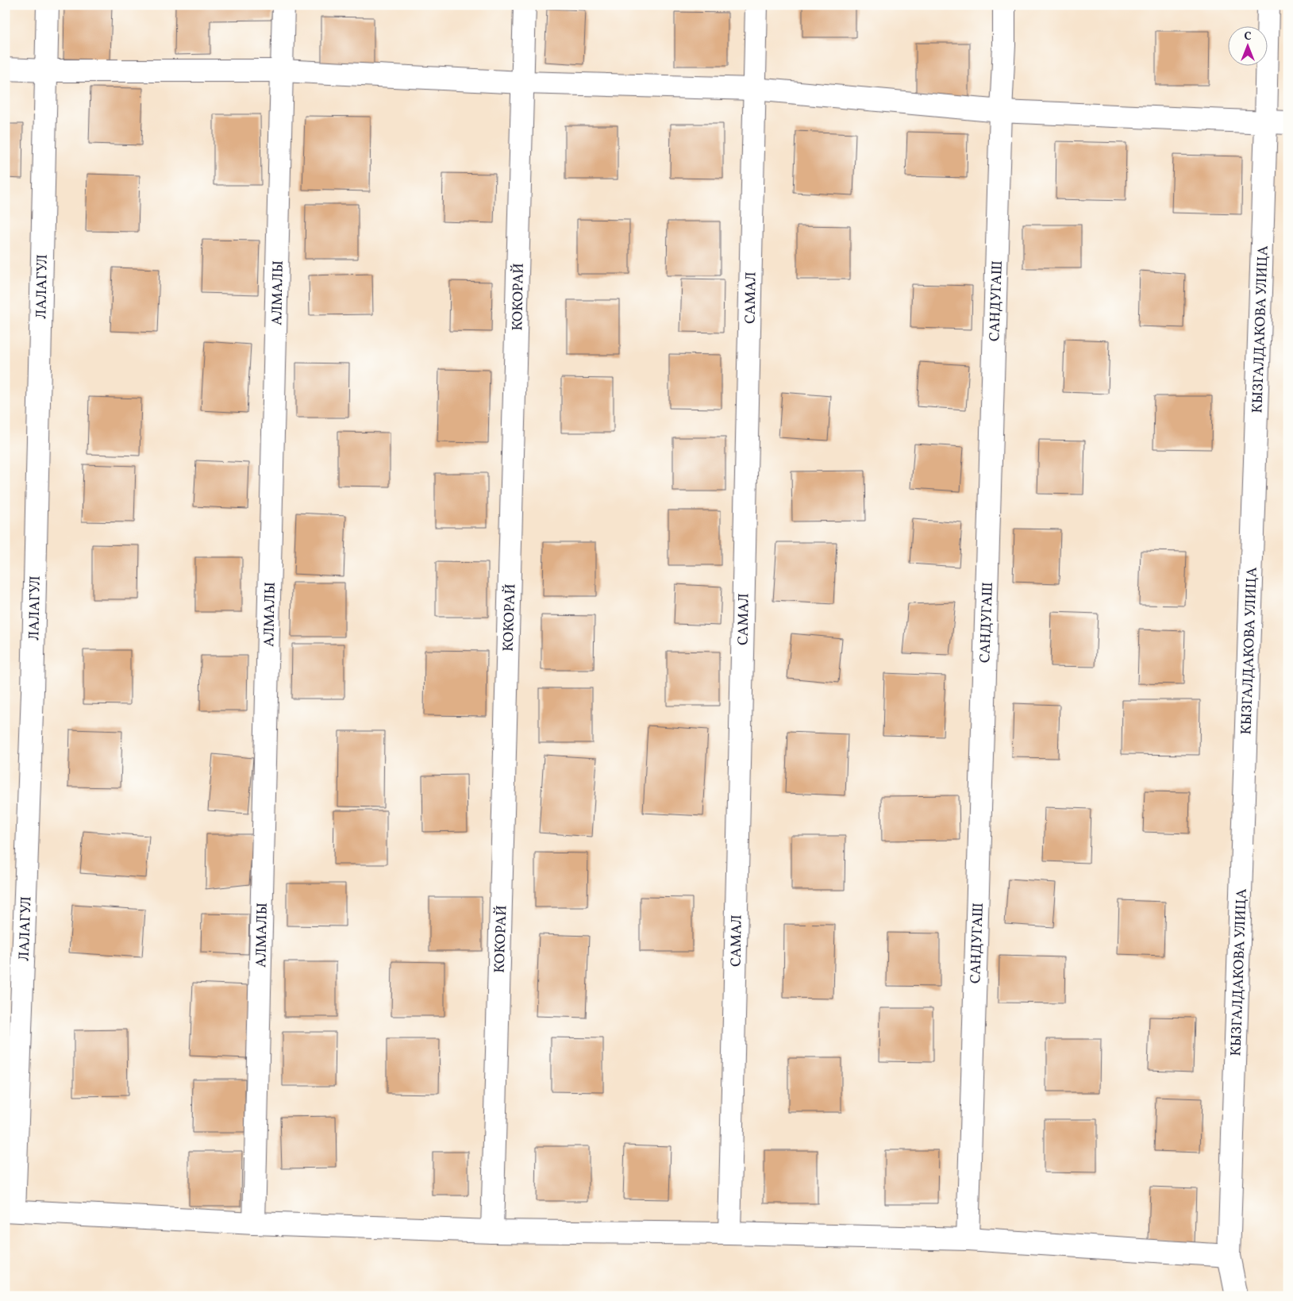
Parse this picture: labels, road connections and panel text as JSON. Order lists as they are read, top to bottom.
{
  "streets": {
    "street": [
      "ЛАЛАГУЛ",
      "АЛМАЛЫ",
      "КОКОРАЙ",
      "САМАЛ",
      "САНДУГАШ",
      "КЫЗГАЛДАКОВА УЛИЦА"
    ]
  },
  "north": "top"
}
